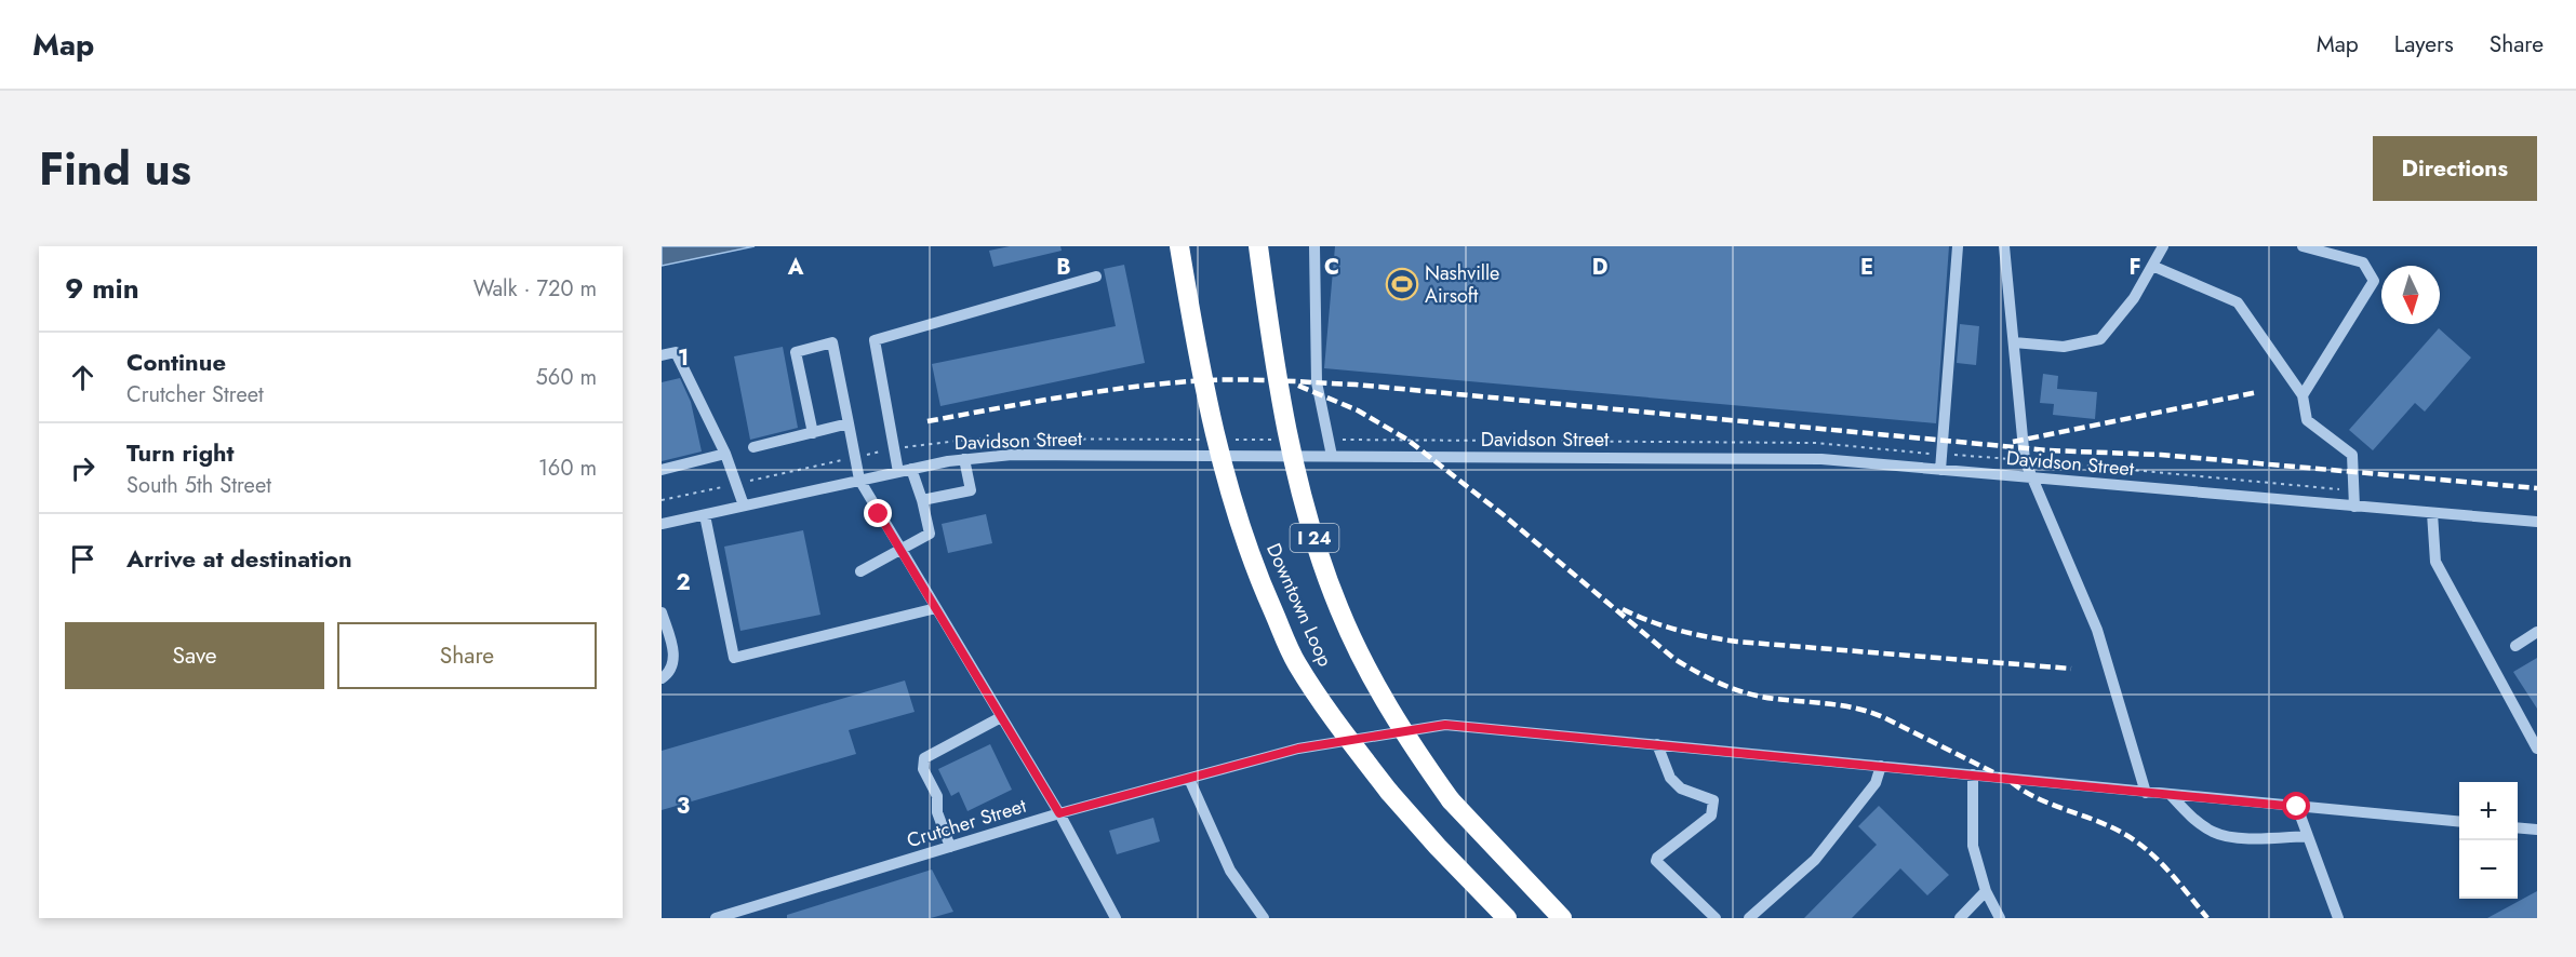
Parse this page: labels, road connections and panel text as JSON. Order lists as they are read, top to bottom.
{
  "streets": {
    "highway": ["I 24", "Downtown Loop"],
    "street": ["Davidson Street", "Crutcher Street"]
  },
  "places": {
    "sports": ["Nashville Airsoft"]
  },
  "north": "bottom",
  "page": {
    "header": "Map",
    "nav": ["Map", "Layers", "Share"],
    "title": "Find us",
    "buttons": [
      "Directions",
      ["Save", "Share"]
    ],
    "heading": ["9 min", "Walk · 720 m"],
    "list": [
      ["Continue", "Crutcher Street", "560 m"],
      ["Turn right", "South 5th Street", "160 m"],
      "Arrive at destination"
    ],
    "map_buttons": ["+", "−"]
  },
  "grid": {
    "columns": [
      "A",
      "B",
      "C",
      "D",
      "E",
      "F"
    ],
    "rows": ["1", "2", "3"]
  }
}
